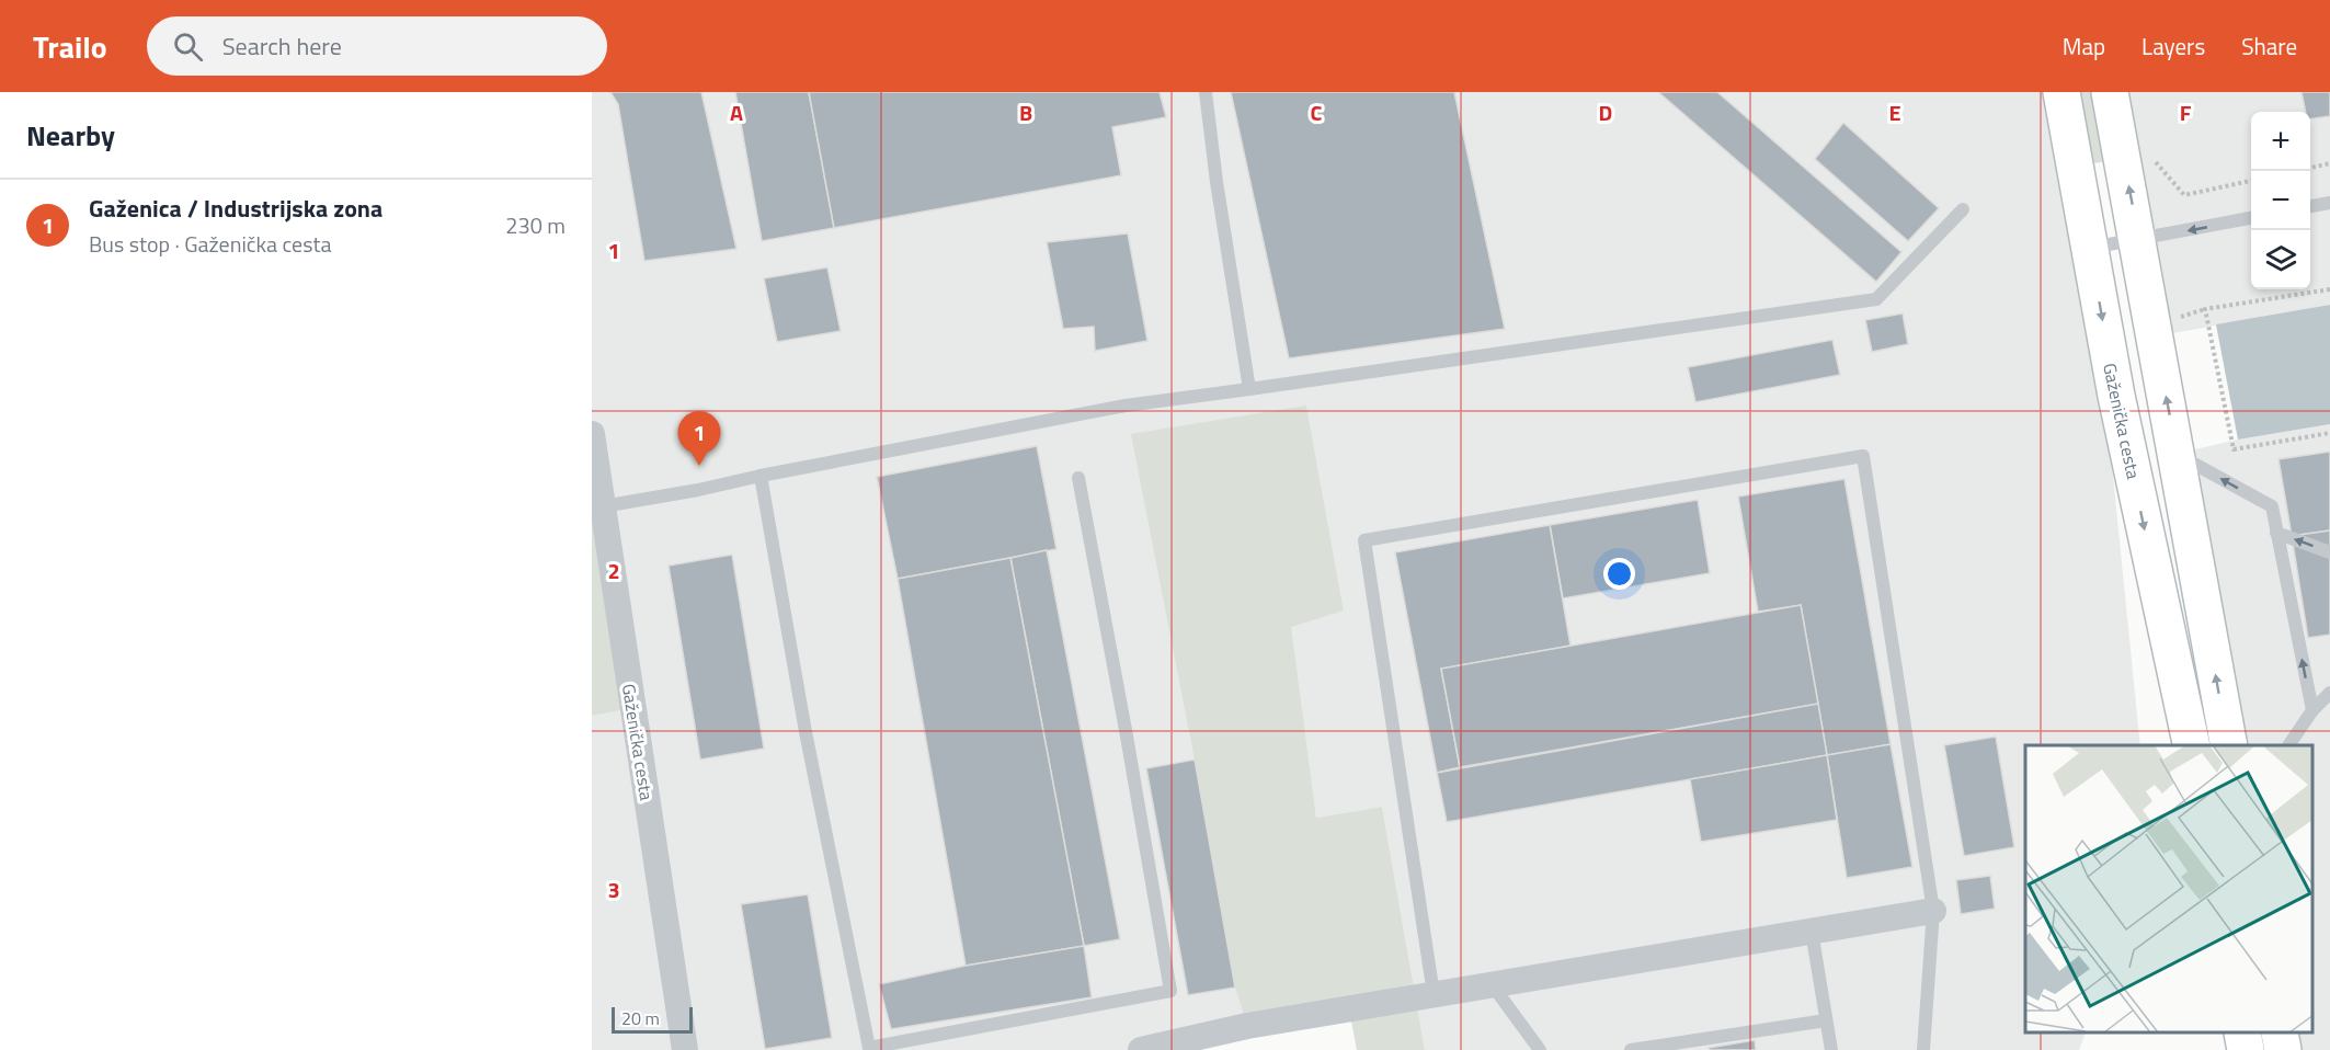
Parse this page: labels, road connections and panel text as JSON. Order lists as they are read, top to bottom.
{
  "streets": {
    "main road": ["Gaženička cesta"]
  },
  "scale_bar": "20 m",
  "page": {
    "header": "Trailo",
    "search": "Search here",
    "nav": ["Map", "Layers", "Share"],
    "heading": "Nearby",
    "map_buttons": ["+", "−"],
    "list": [
      {
        "mark": "1",
        "name": "Gaženica / Industrijska zona",
        "note": "Bus stop · Gaženička cesta",
        "value": "230 m"
      }
    ],
    "pins": "1",
    "scale": "20 m"
  },
  "grid": {
    "columns": [
      "A",
      "B",
      "C",
      "D",
      "E",
      "F"
    ],
    "rows": ["1", "2", "3"]
  }
}
